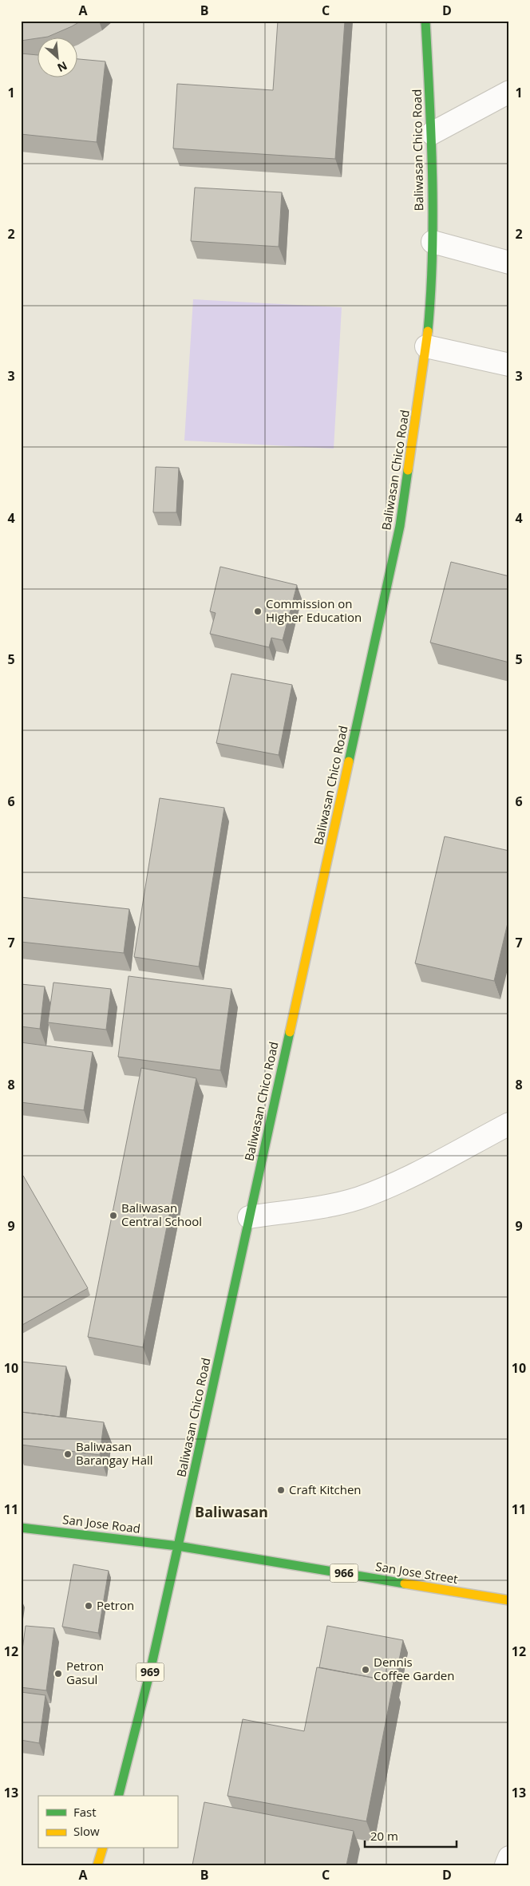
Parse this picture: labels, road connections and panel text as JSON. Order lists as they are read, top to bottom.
{
  "streets": {
    "main road": [
      "Baliwasan Chico Road",
      "San Jose Road",
      "966",
      "San Jose Street",
      "969"
    ]
  },
  "crossings": [
    ["Baliwasan Chico Road", "San Jose Road"],
    ["Baliwasan Chico Road", "San Jose Street"],
    ["Baliwasan Chico Road", "969"],
    ["San Jose Road", "San Jose Street"],
    ["San Jose Road", "969"],
    ["San Jose Street", "969"]
  ],
  "districts": ["Baliwasan"],
  "places": [
    "Commission on Higher Education",
    "Baliwasan Central School",
    "Baliwasan Barangay Hall",
    "Craft Kitchen",
    "Petron",
    "Dennis Coffee Garden",
    "Petron Gasul"
  ],
  "legend": ["Fast", "Slow"],
  "scale_bar": "20 m",
  "north": "bottom right",
  "grid": {
    "columns": [
      "A",
      "B",
      "C",
      "D"
    ],
    "rows": [
      "1",
      "2",
      "3",
      "4",
      "5",
      "6",
      "7",
      "8",
      "9",
      "10",
      "11",
      "12",
      "13"
    ]
  }
}
